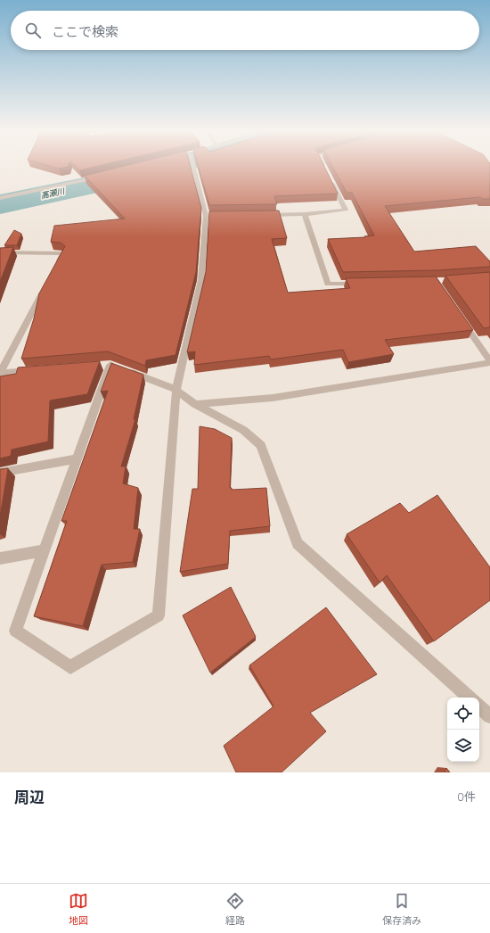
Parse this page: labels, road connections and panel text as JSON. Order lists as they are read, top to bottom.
{
  "water": ["高瀬川"],
  "page": {
    "search": "ここで検索",
    "heading": ["周辺", "0件"],
    "nav": ["地図", "経路", "保存済み"]
  }
}
